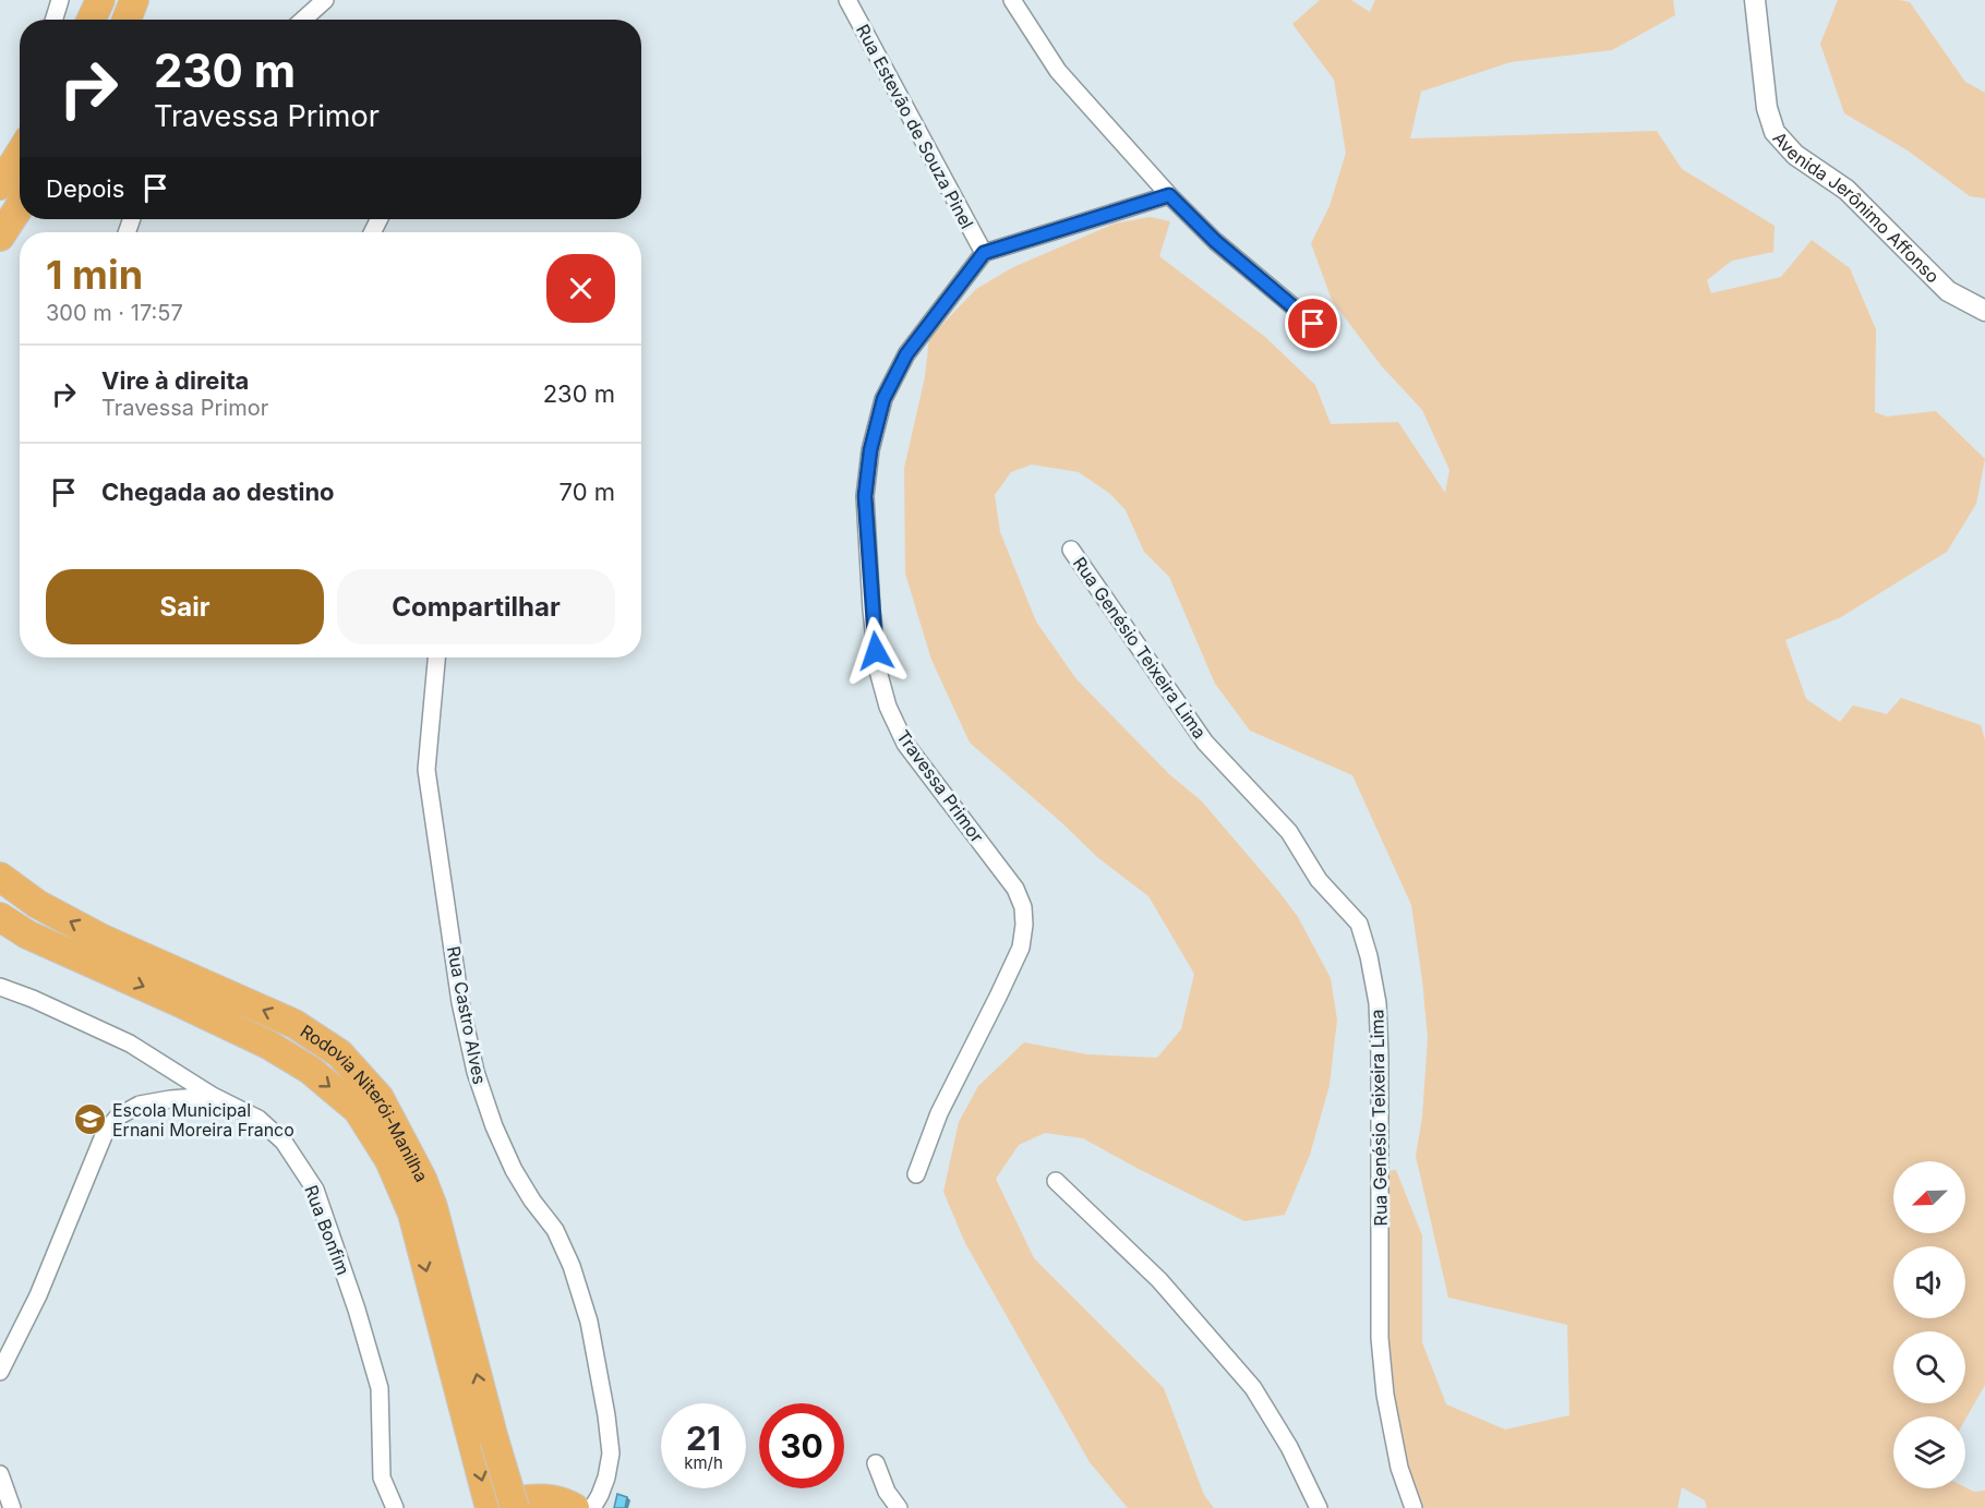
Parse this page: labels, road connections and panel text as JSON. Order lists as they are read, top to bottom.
{
  "streets": {
    "highway": ["Rodovia Niterói-Manilha"],
    "street": [
      "Rua Estevão de Souza Pinel",
      "Avenida Jerônimo Affonso",
      "Rua Genésio Teixeira Lima",
      "Travessa Primor",
      "Rua Castro Alves",
      "Rua Bonfim"
    ]
  },
  "crossings": [
    ["Rua Estevão de Souza Pinel", "Travessa Primor"]
  ],
  "places": {
    "school or university": ["Escola Municipal Ernani Moreira Franco"]
  },
  "north": "bottom left",
  "page": {
    "turn": ["230 m", "Travessa Primor"],
    "then": "Depois",
    "heading": ["1 min", "300 m · 17:57"],
    "list": [
      {
        "name": "Vire à direita",
        "note": "Travessa Primor",
        "value": "230 m"
      },
      {
        "name": "Chegada ao destino",
        "value": "70 m"
      }
    ],
    "buttons": ["Sair", "Compartilhar"],
    "speed": "21 km/h",
    "limit": "30"
  }
}
